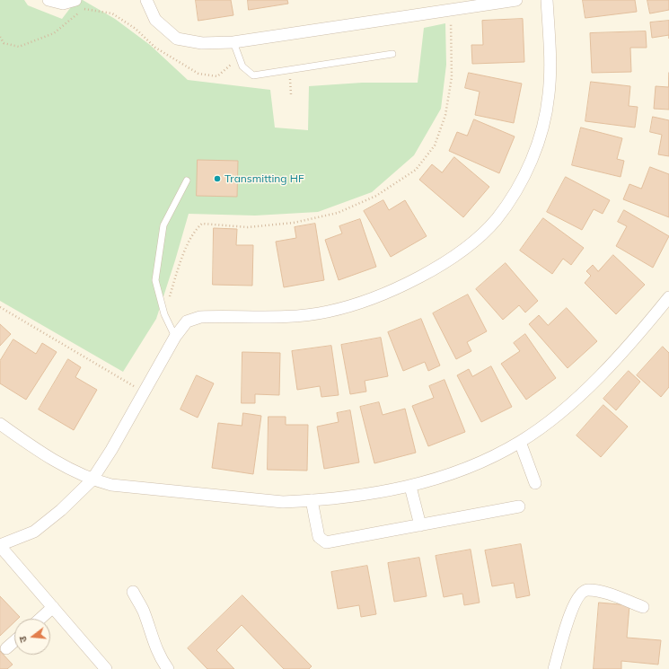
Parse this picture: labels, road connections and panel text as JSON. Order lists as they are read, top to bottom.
{
  "places": ["Transmitting HF"],
  "north": "left"
}
